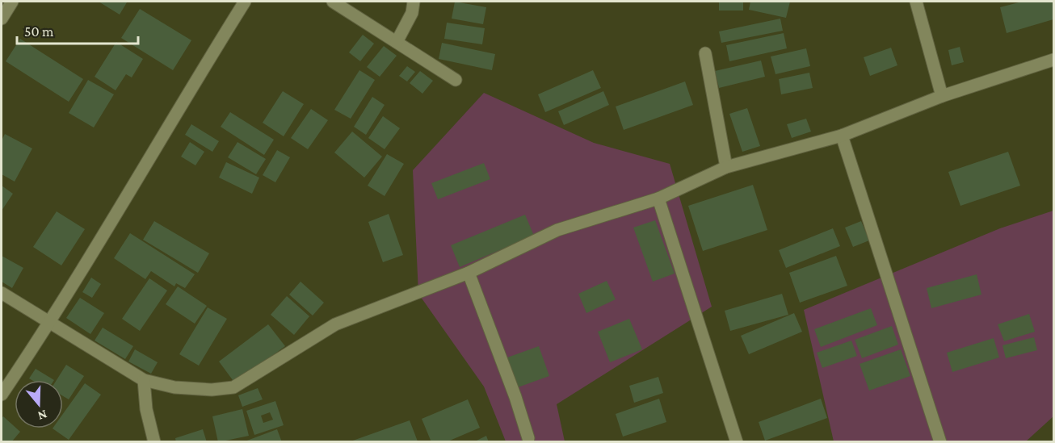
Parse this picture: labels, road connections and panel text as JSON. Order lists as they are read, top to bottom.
{
  "scale_bar": "50 m",
  "north": "bottom"
}
